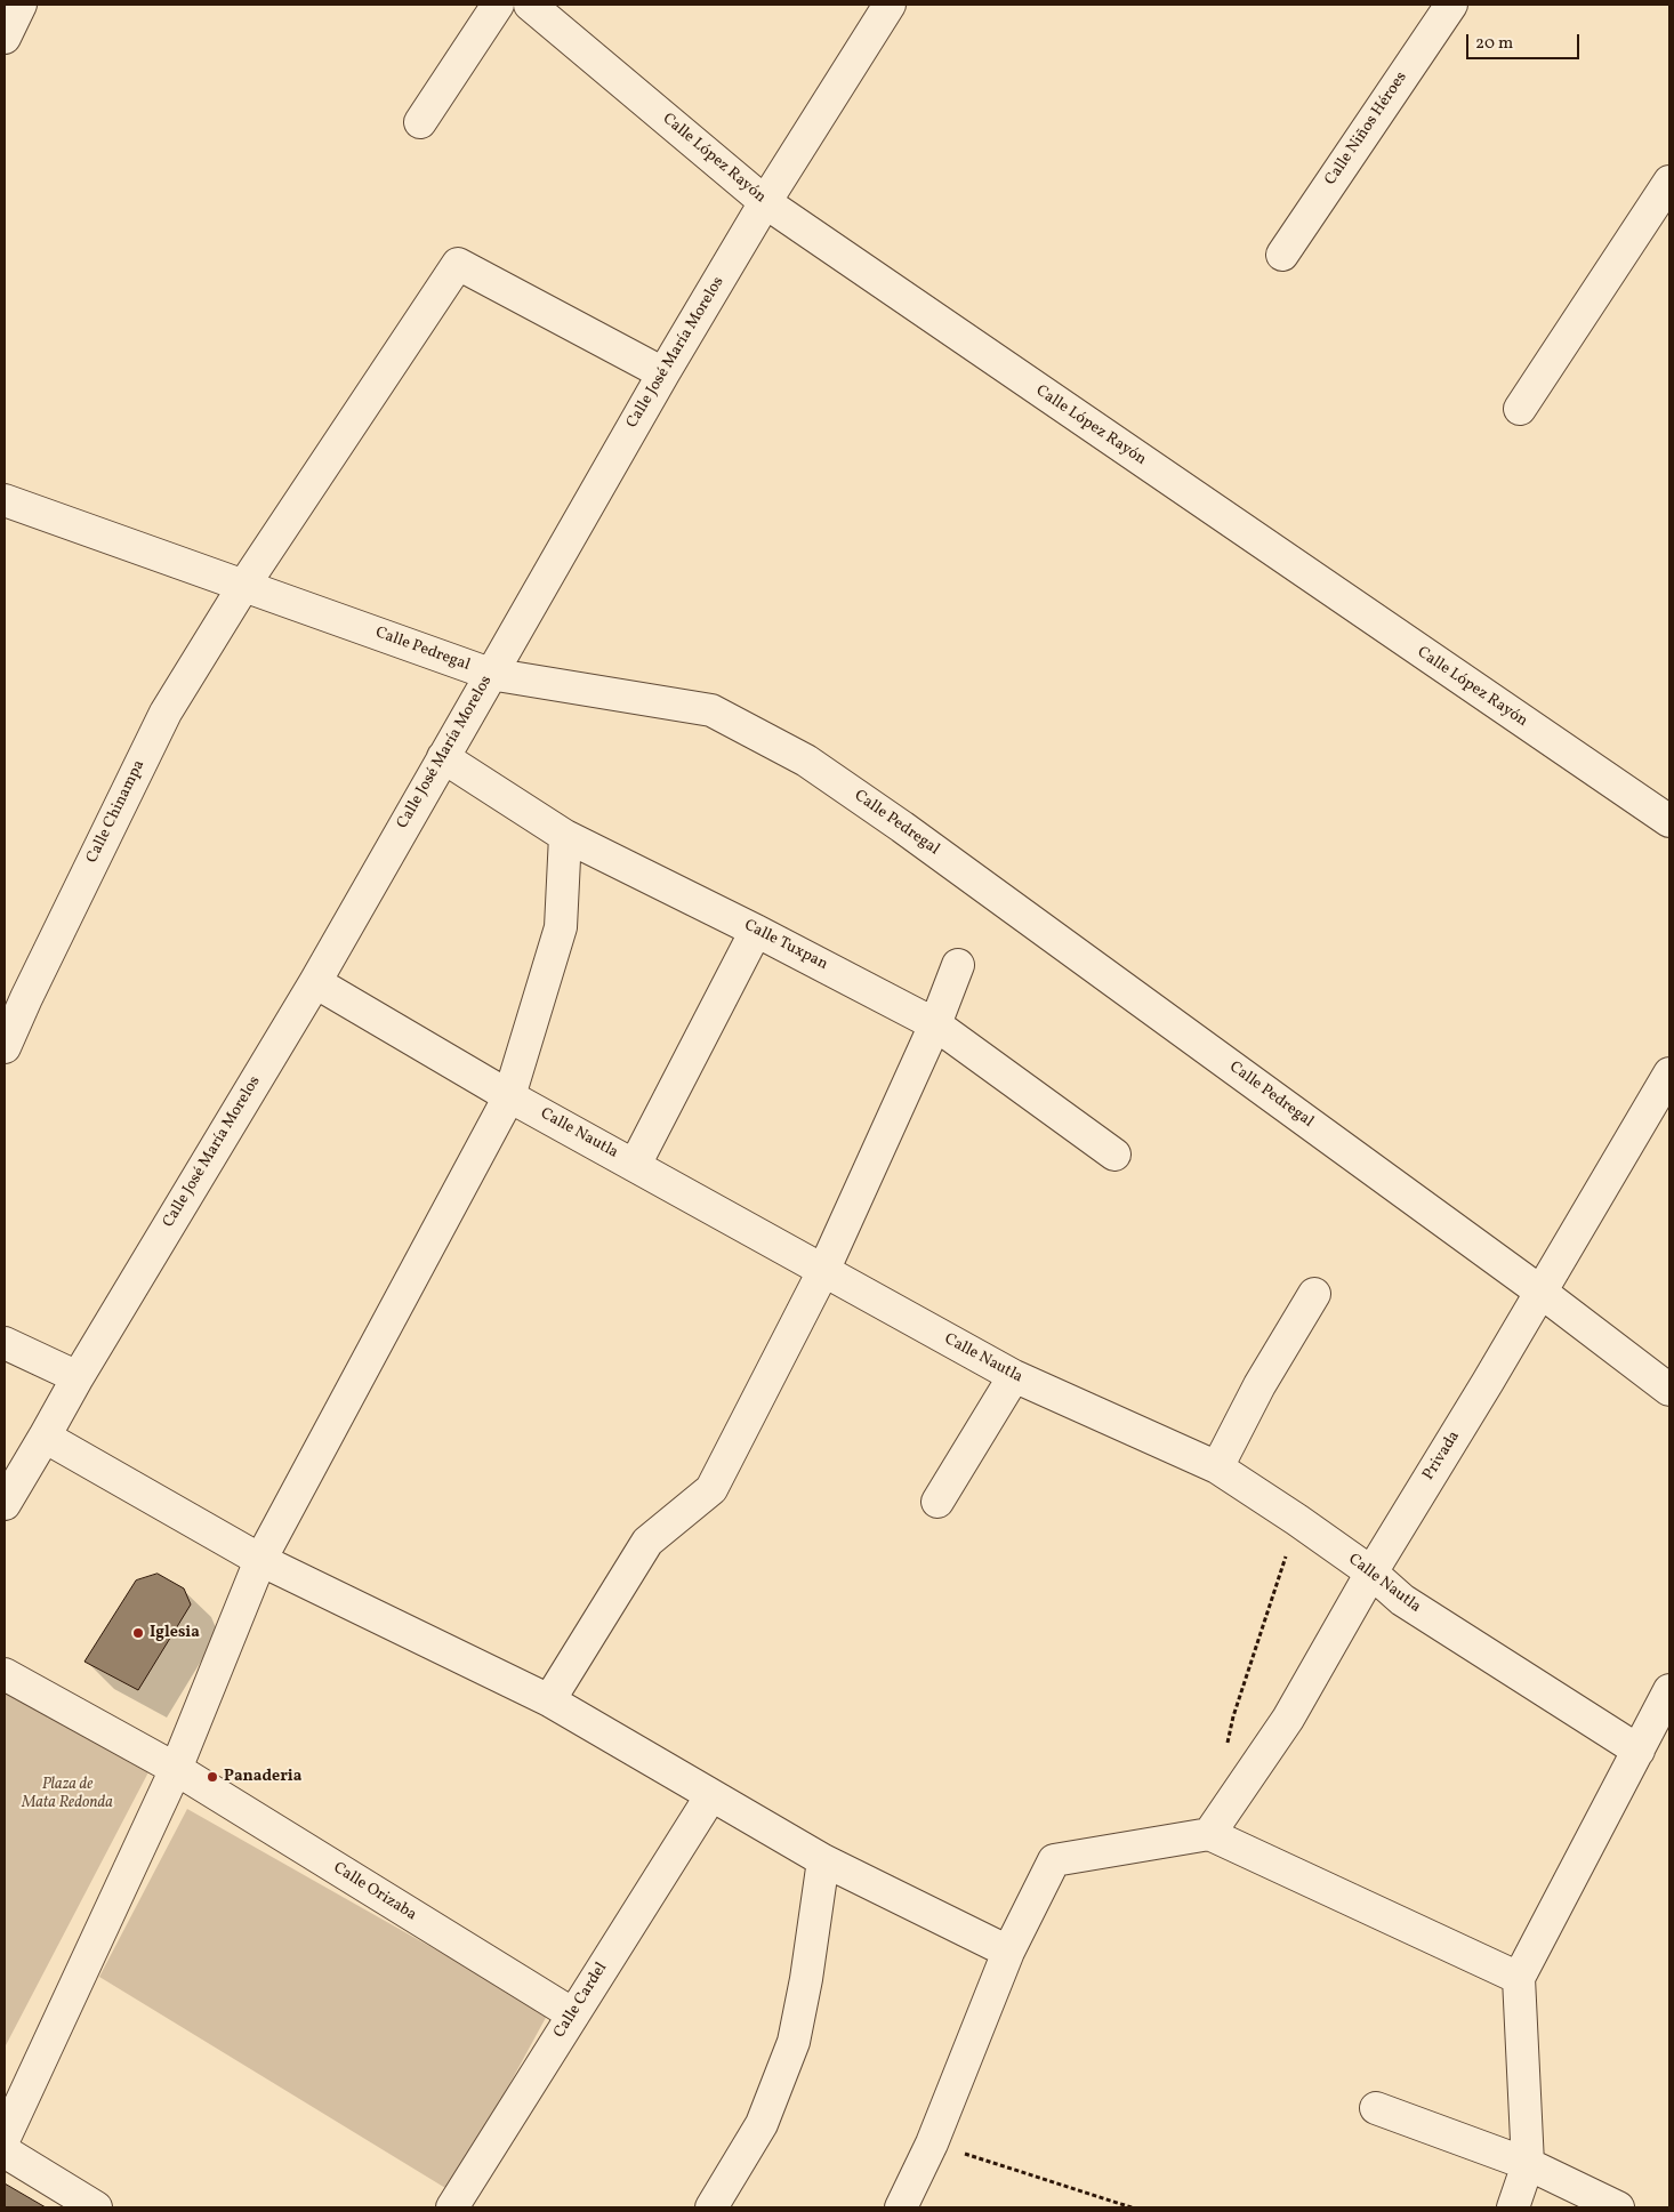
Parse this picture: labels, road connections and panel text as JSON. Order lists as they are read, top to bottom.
{
  "streets": {
    "street": [
      "Calle Niños Héroes",
      "Calle López Rayón",
      "Calle José María Morelos",
      "Calle Pedregal",
      "Calle Chinampa",
      "Calle Tuxpan",
      "Calle Nautla",
      "Privada",
      "Calle Orizaba",
      "Calle Cardel"
    ]
  },
  "crossings": [
    ["Calle López Rayón", "Calle José María Morelos"],
    ["Calle José María Morelos", "Calle Pedregal"],
    ["Calle José María Morelos", "Calle Chinampa"],
    ["Calle José María Morelos", "Calle Tuxpan"],
    ["Calle José María Morelos", "Calle Nautla"],
    ["Calle Pedregal", "Calle Chinampa"],
    ["Calle Pedregal", "Privada"],
    ["Calle Nautla", "Privada"],
    ["Calle Orizaba", "Calle Cardel"]
  ],
  "parks": ["Plaza de Mata Redonda"],
  "places": ["Iglesia", "Panaderia"],
  "scale_bar": "20 m"
}
